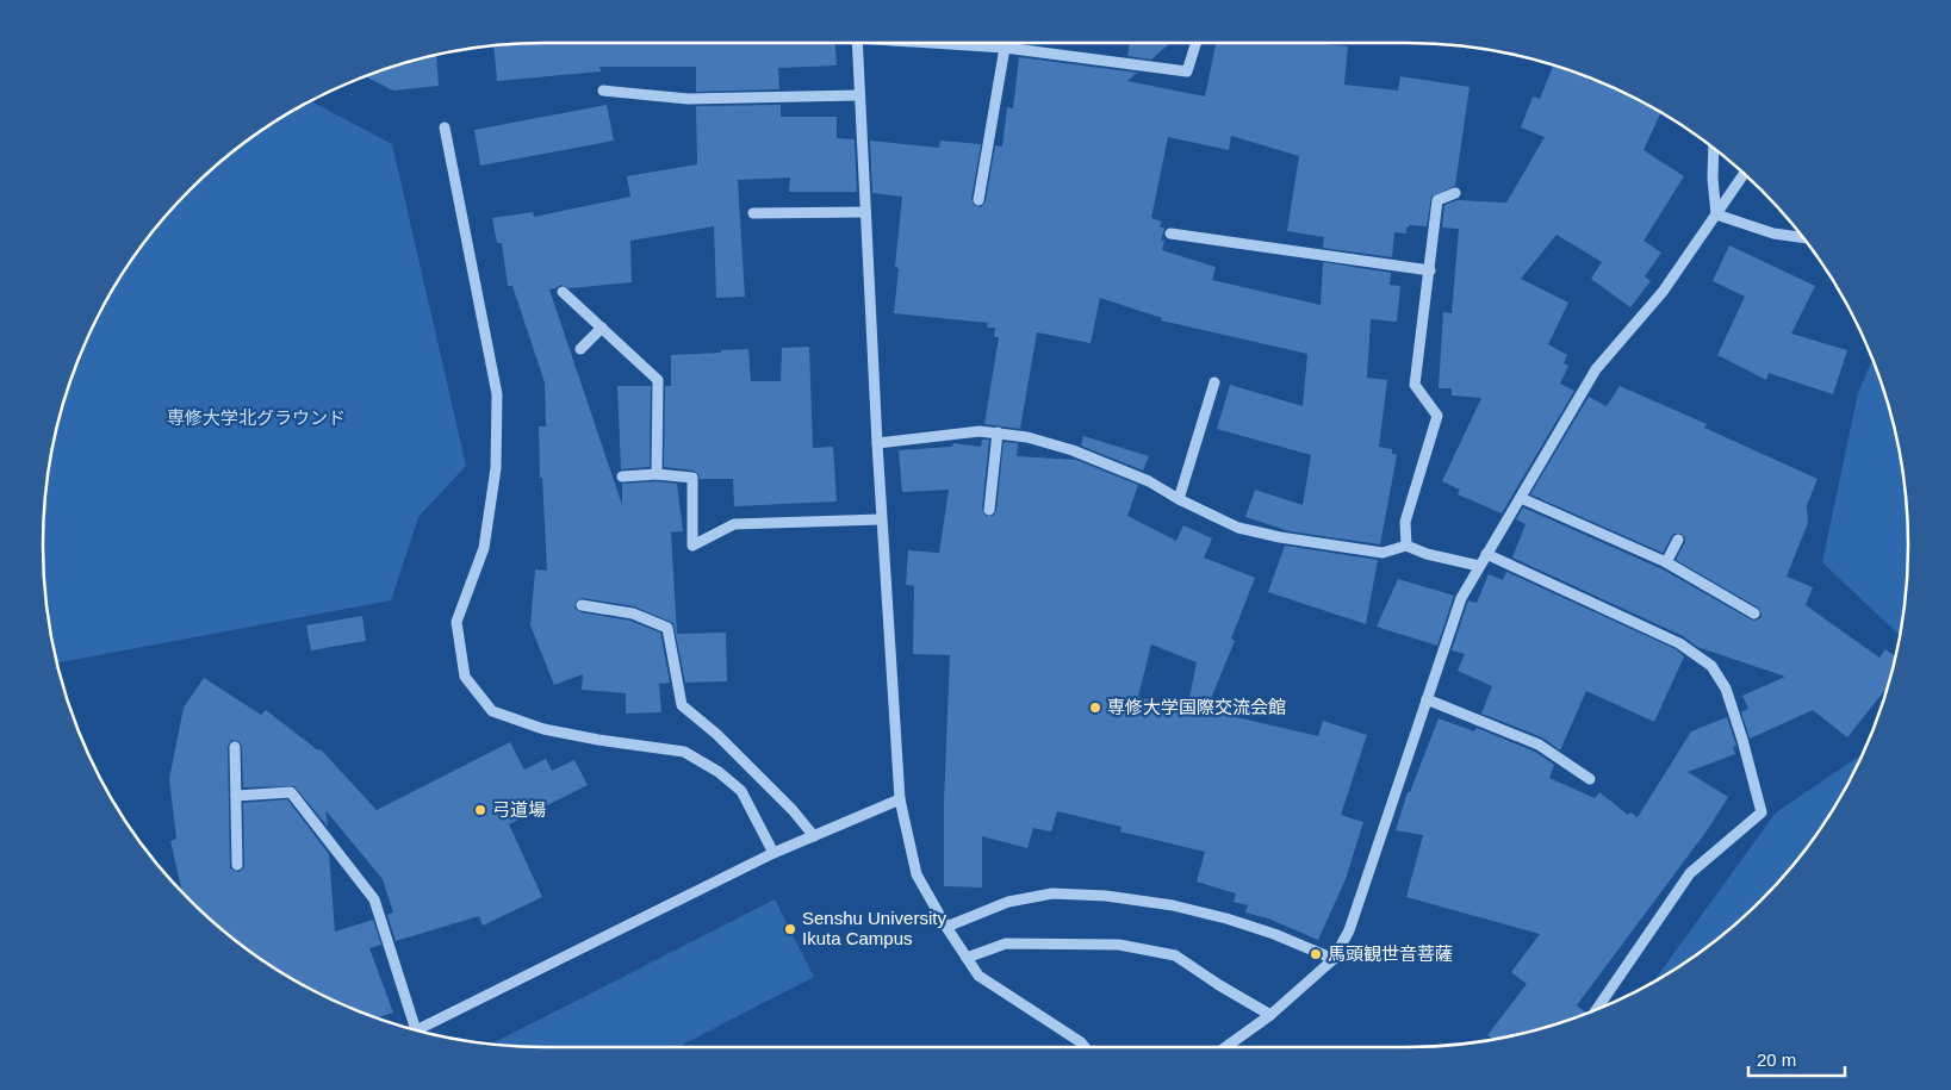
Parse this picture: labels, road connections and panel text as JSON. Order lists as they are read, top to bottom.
{
  "parks": ["専修大学北グラウンド"],
  "places": [
    "専修大学国際交流会館",
    "弓道場",
    "Senshu University Ikuta Campus",
    "馬頭観世音菩薩"
  ],
  "scale_bar": "20 m"
}
